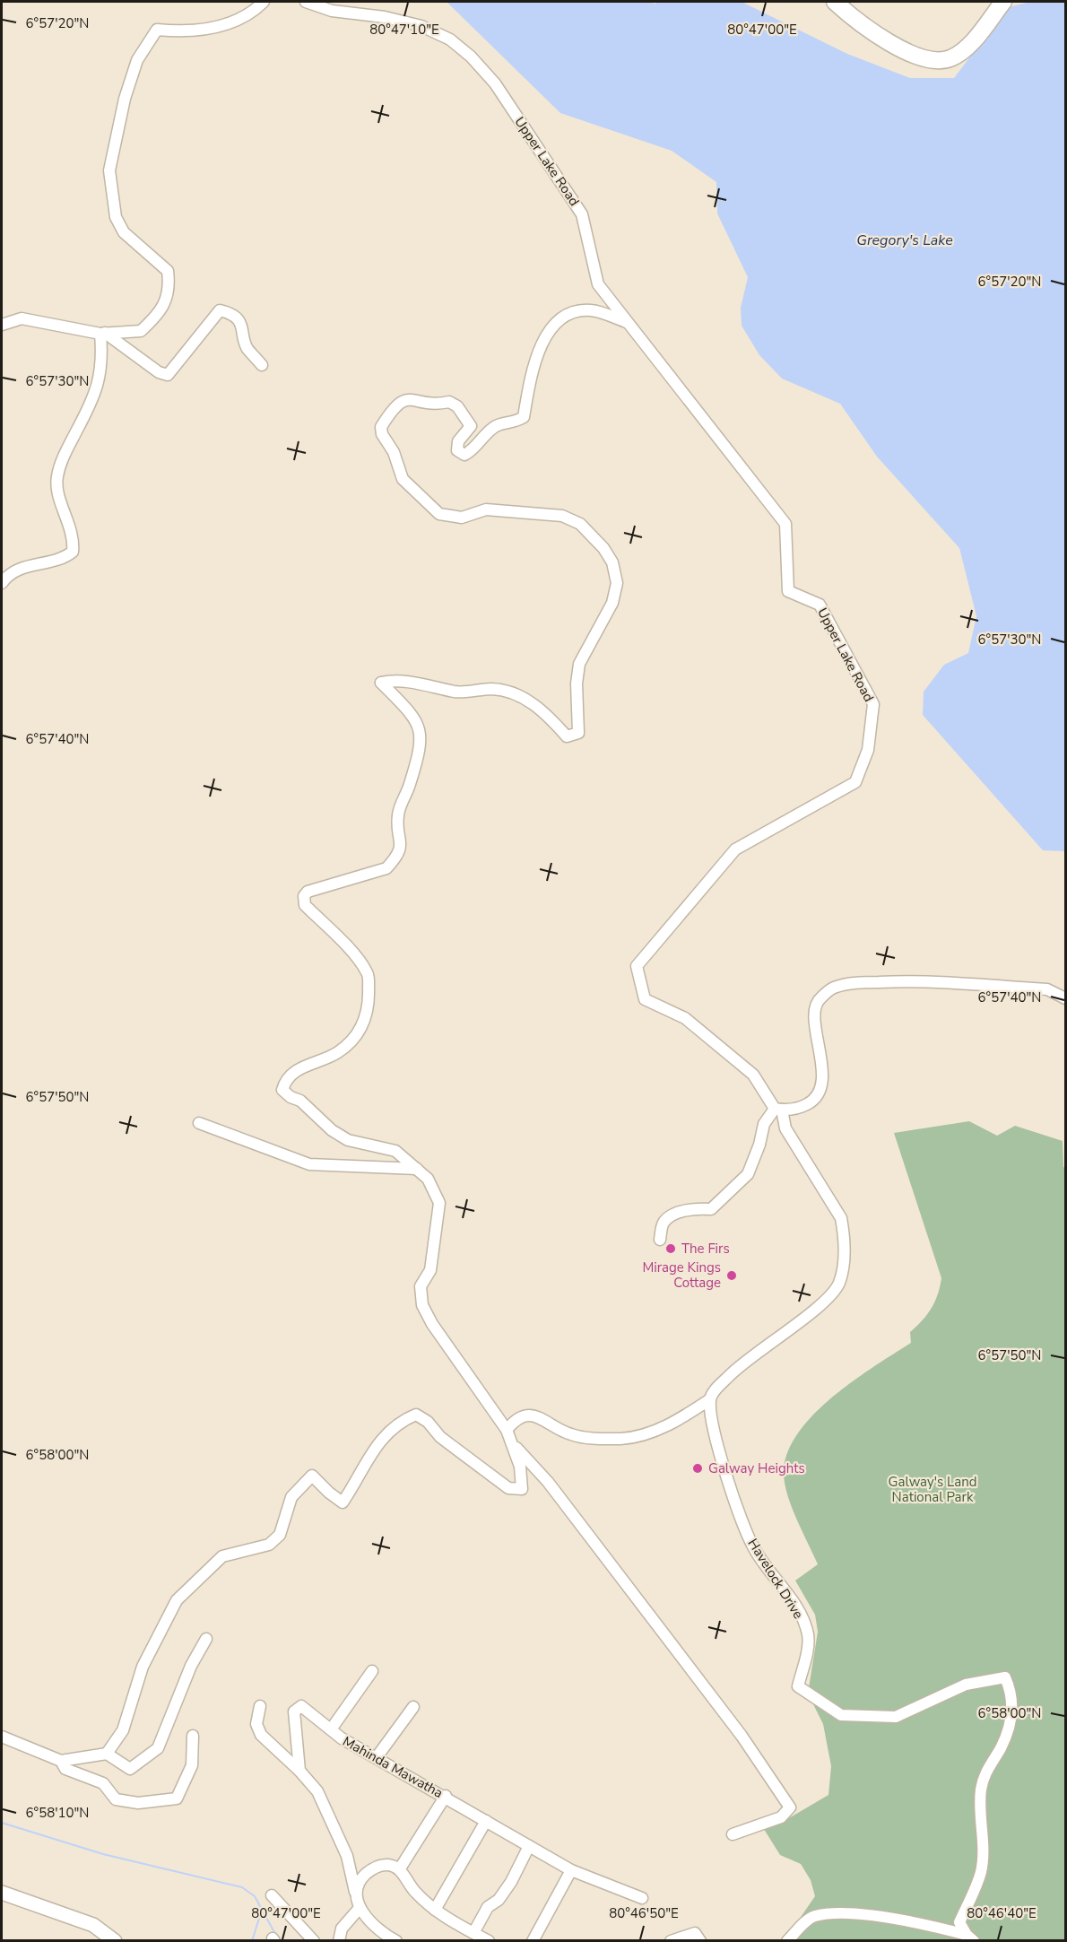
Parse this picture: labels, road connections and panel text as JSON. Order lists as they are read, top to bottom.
{
  "streets": {
    "street": ["Upper Lake Road", "Havelock Drive", "Mahinda Mawatha"]
  },
  "water": ["Gregory's Lake"],
  "parks": ["Galway's Land National Park"],
  "places": ["The Firs", "Mirage Kings Cottage", "Galway Heights"],
  "coordinates": [
    "6°57'20\"N",
    "80°47'10\"E",
    "80°47'00\"E",
    "6°57'30\"N",
    "6°57'40\"N",
    "6°57'50\"N",
    "6°58'00\"N",
    "6°58'10\"N",
    "80°46'50\"E",
    "80°46'40\"E"
  ]
}
